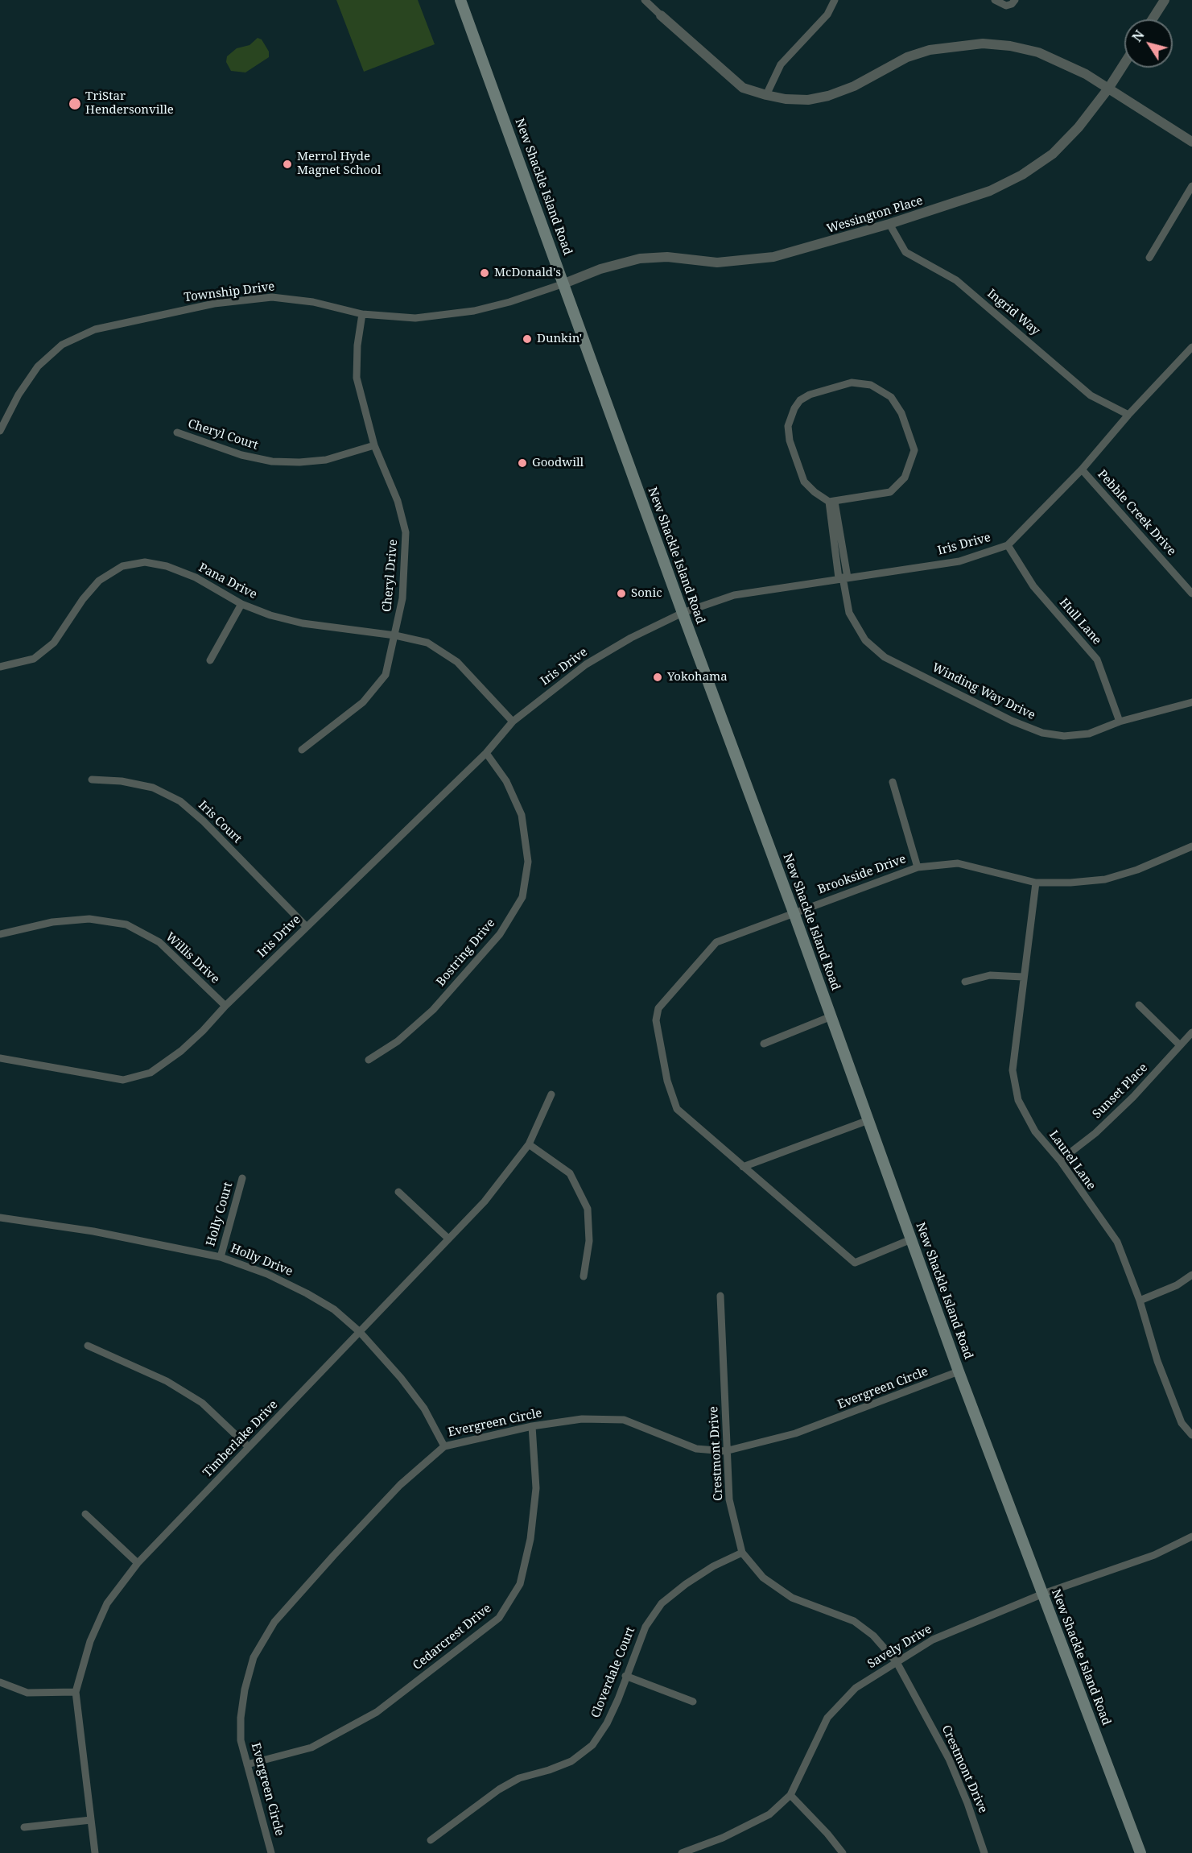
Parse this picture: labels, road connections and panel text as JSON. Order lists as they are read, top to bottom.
{
  "streets": {
    "main road": ["New Shackle Island Road"],
    "street": [
      "Wessington Place",
      "Township Drive",
      "Ingrid Way",
      "Cheryl Court",
      "Pebble Creek Drive",
      "Iris Drive",
      "Cheryl Drive",
      "Pana Drive",
      "Hull Lane",
      "Winding Way Drive",
      "Iris Court",
      "Brookside Drive",
      "Bostring Drive",
      "Willis Drive",
      "Sunset Place",
      "Laurel Lane",
      "Holly Court",
      "Holly Drive",
      "Evergreen Circle",
      "Timberlake Drive",
      "Crestmont Drive",
      "Cedarcrest Drive",
      "Savely Drive",
      "Cloverdale Court"
    ]
  },
  "crossings": [
    ["New Shackle Island Road", "Wessington Place"],
    ["New Shackle Island Road", "Township Drive"],
    ["New Shackle Island Road", "Iris Drive"],
    ["New Shackle Island Road", "Brookside Drive"],
    ["New Shackle Island Road", "Evergreen Circle"],
    ["New Shackle Island Road", "Savely Drive"],
    ["Wessington Place", "Township Drive"],
    ["Wessington Place", "Ingrid Way"],
    ["Township Drive", "Cheryl Drive"],
    ["Ingrid Way", "Iris Drive"],
    ["Cheryl Court", "Cheryl Drive"],
    ["Pebble Creek Drive", "Iris Drive"],
    ["Iris Drive", "Pana Drive"],
    ["Iris Drive", "Hull Lane"],
    ["Iris Drive", "Winding Way Drive"],
    ["Iris Drive", "Iris Court"],
    ["Iris Drive", "Bostring Drive"],
    ["Iris Drive", "Willis Drive"],
    ["Cheryl Drive", "Pana Drive"],
    ["Hull Lane", "Winding Way Drive"],
    ["Brookside Drive", "Laurel Lane"],
    ["Sunset Place", "Laurel Lane"],
    ["Holly Court", "Holly Drive"],
    ["Holly Drive", "Evergreen Circle"],
    ["Holly Drive", "Timberlake Drive"],
    ["Evergreen Circle", "Crestmont Drive"],
    ["Evergreen Circle", "Cedarcrest Drive"],
    ["Crestmont Drive", "Savely Drive"],
    ["Crestmont Drive", "Cloverdale Court"]
  ],
  "places": [
    "TriStar Hendersonville",
    "Merrol Hyde Magnet School",
    "McDonald's",
    "Dunkin'",
    "Goodwill",
    "Sonic",
    "Yokohama"
  ],
  "north": "top left"
}
